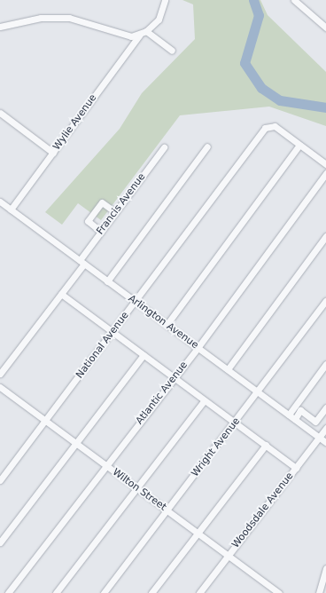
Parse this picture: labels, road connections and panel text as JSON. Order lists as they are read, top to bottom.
{
  "streets": {
    "street": [
      "Wylie Avenue",
      "Francis Avenue",
      "Arlington Avenue",
      "National Avenue",
      "Atlantic Avenue",
      "Wright Avenue",
      "Wilton Street",
      "Woodsdale Avenue"
    ]
  },
  "crossings": [
    ["Wylie Avenue", "Arlington Avenue"],
    ["Francis Avenue", "Arlington Avenue"],
    ["Arlington Avenue", "National Avenue"],
    ["Arlington Avenue", "Atlantic Avenue"],
    ["Arlington Avenue", "Wright Avenue"],
    ["Arlington Avenue", "Woodsdale Avenue"],
    ["National Avenue", "Wilton Street"],
    ["Atlantic Avenue", "Wilton Street"],
    ["Wright Avenue", "Wilton Street"],
    ["Wilton Street", "Woodsdale Avenue"]
  ]
}
